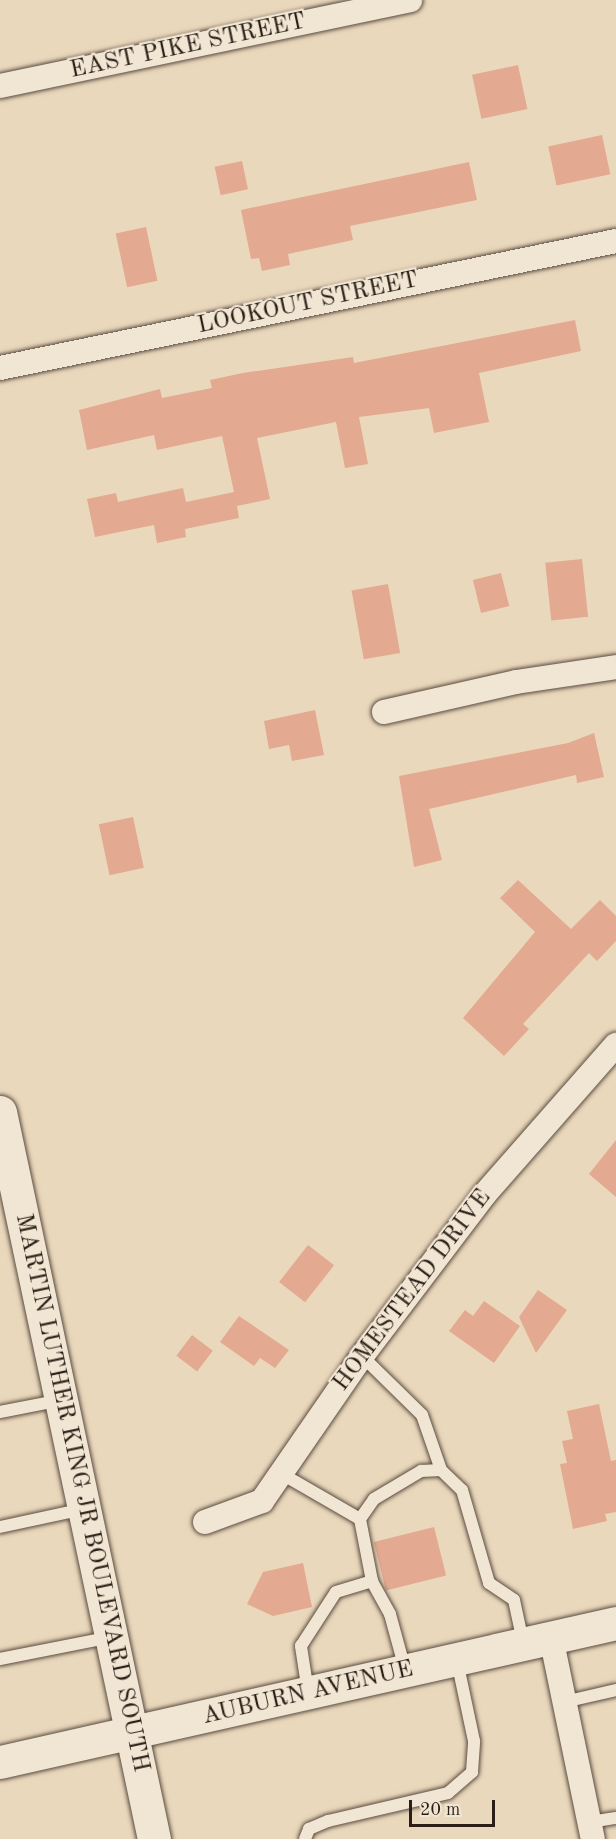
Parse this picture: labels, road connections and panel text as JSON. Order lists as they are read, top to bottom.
{
  "streets": {
    "main road": ["MARTIN LUTHER KING JR BOULEVARD SOUTH", "AUBURN AVENUE"],
    "street": ["EAST PIKE STREET", "LOOKOUT STREET", "HOMESTEAD DRIVE"]
  },
  "crossings": [
    ["MARTIN LUTHER KING JR BOULEVARD SOUTH", "AUBURN AVENUE"]
  ],
  "scale_bar": "20 m"
}
